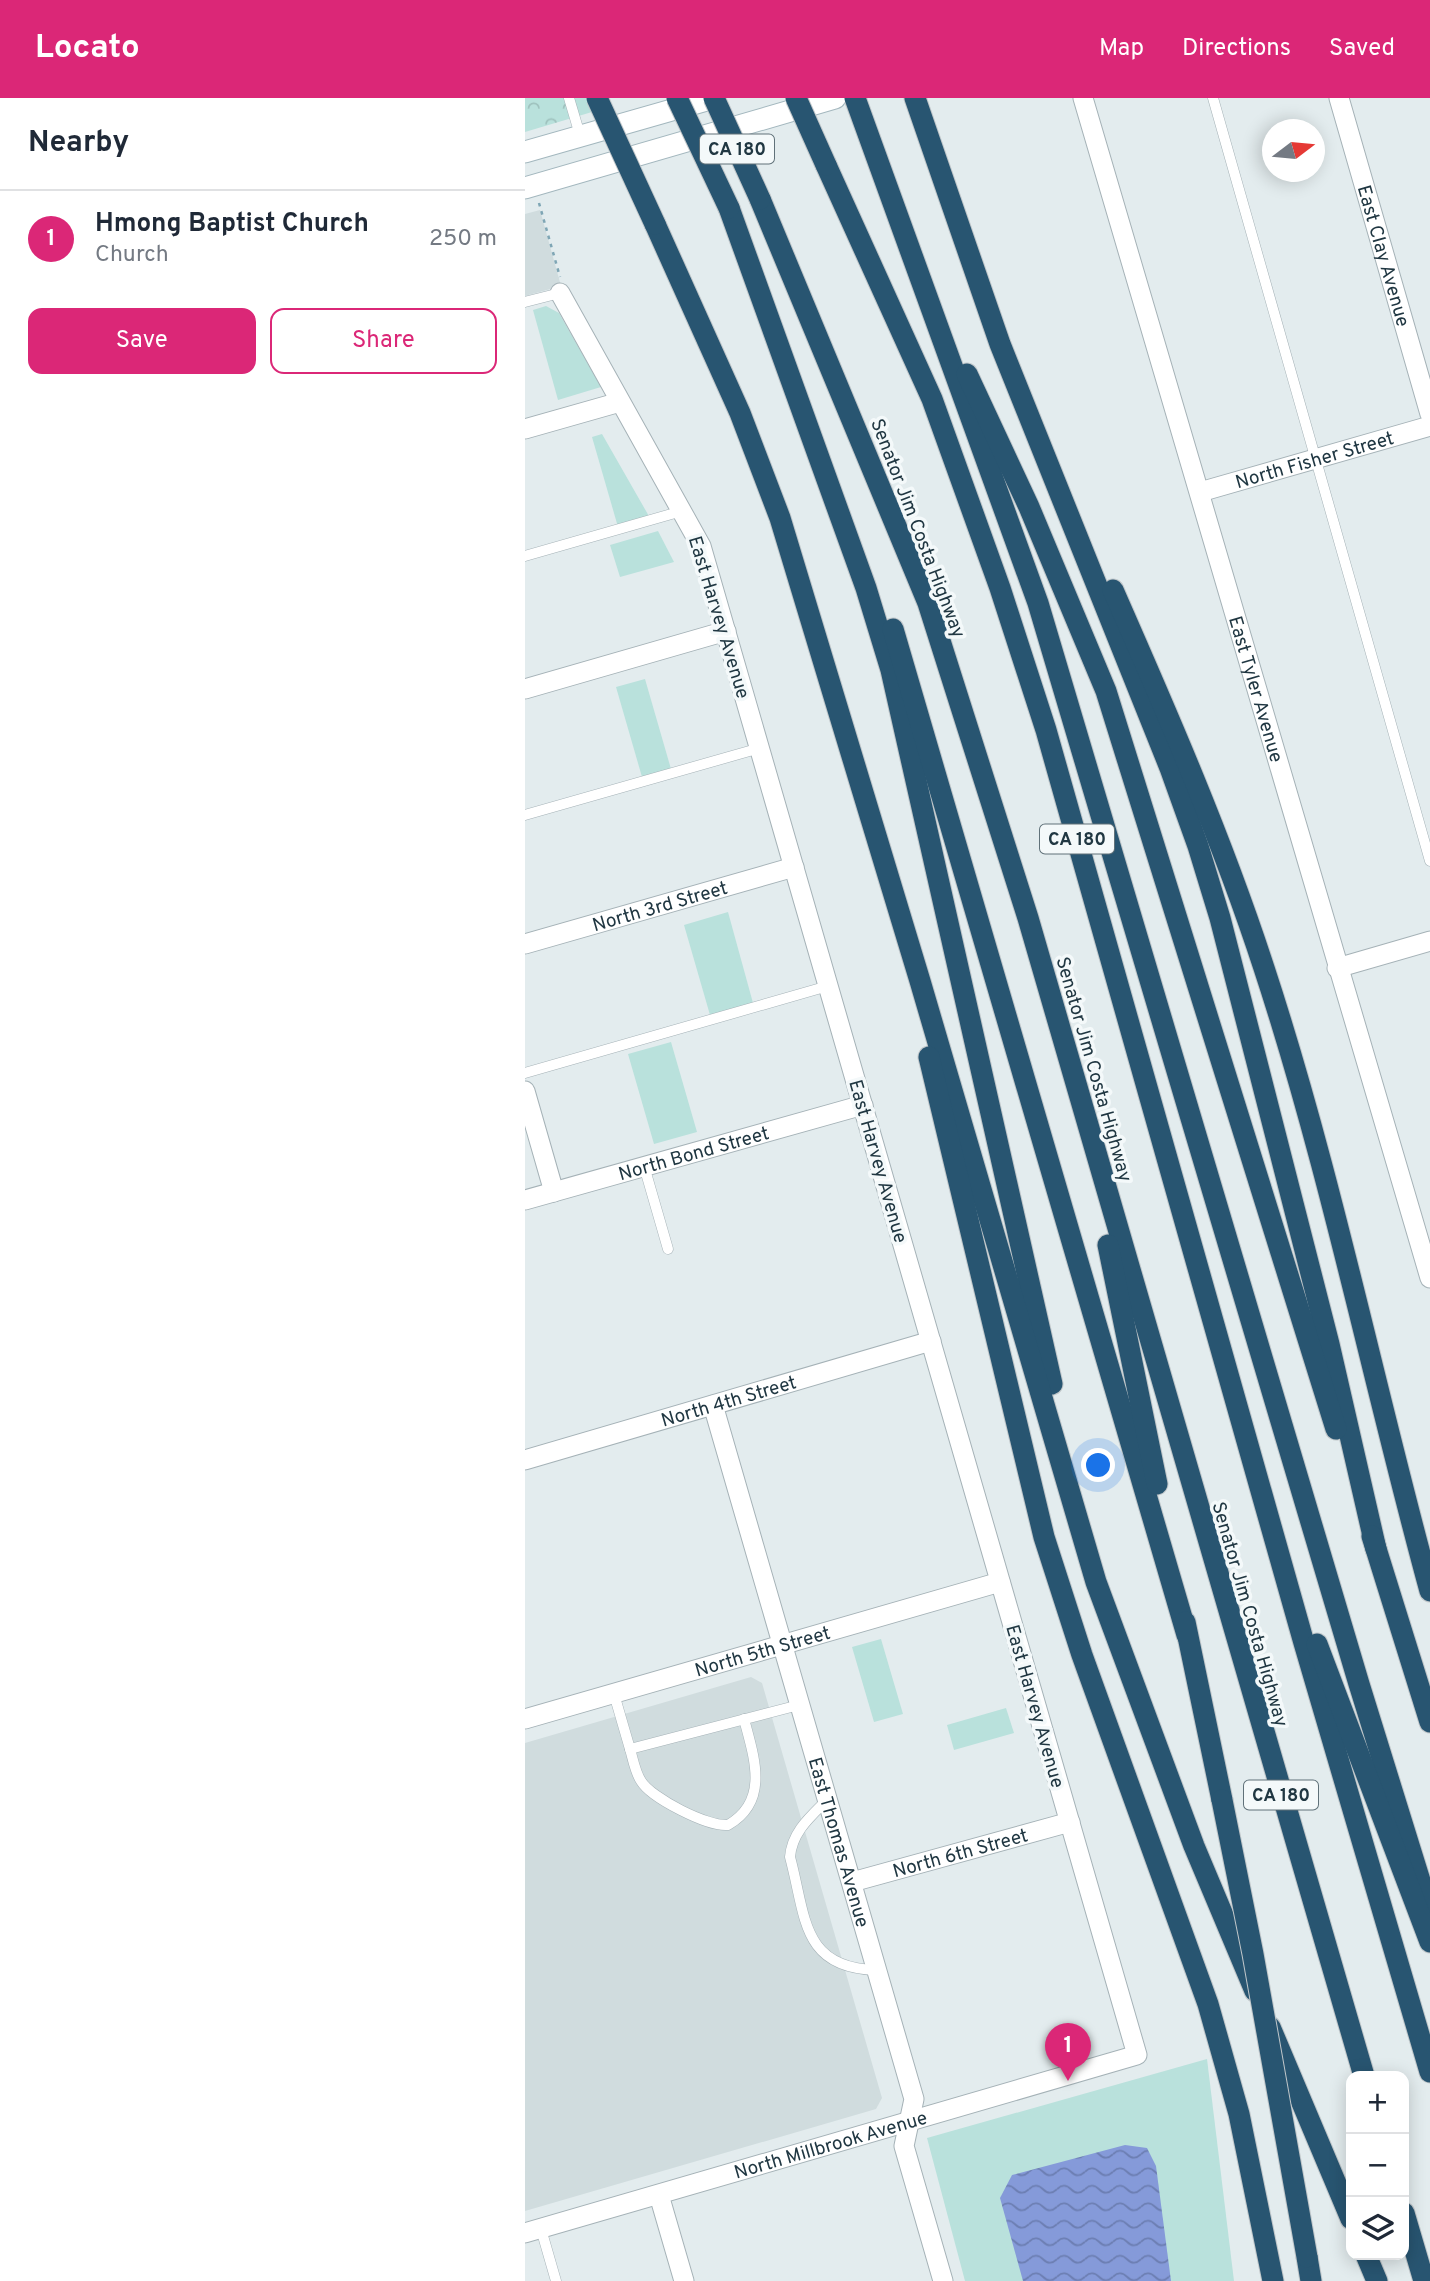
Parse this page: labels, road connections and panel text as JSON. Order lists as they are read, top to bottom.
{
  "streets": {
    "highway": ["CA 180", "Senator Jim Costa Highway"],
    "street": [
      "East Clay Avenue",
      "North Fisher Street",
      "East Harvey Avenue",
      "East Tyler Avenue",
      "North 3rd Street",
      "North Bond Street",
      "North 4th Street",
      "North 5th Street",
      "East Thomas Avenue",
      "North 6th Street",
      "North Millbrook Avenue"
    ]
  },
  "crossings": [
    ["North Fisher Street", "East Tyler Avenue"],
    ["East Harvey Avenue", "North 3rd Street"],
    ["East Harvey Avenue", "North Bond Street"],
    ["East Harvey Avenue", "North 4th Street"],
    ["East Harvey Avenue", "North 5th Street"],
    ["East Harvey Avenue", "North 6th Street"],
    ["East Harvey Avenue", "North Millbrook Avenue"],
    ["North 4th Street", "East Thomas Avenue"],
    ["North 5th Street", "East Thomas Avenue"],
    ["East Thomas Avenue", "North 6th Street"],
    ["East Thomas Avenue", "North Millbrook Avenue"]
  ],
  "north": "right",
  "page": {
    "header": "Locato",
    "nav": ["Map", "Directions", "Saved"],
    "heading": "Nearby",
    "list": [
      {
        "mark": "1",
        "name": "Hmong Baptist Church",
        "note": "Church",
        "value": "250 m"
      }
    ],
    "buttons": ["Save", "Share"],
    "pins": "1",
    "map_buttons": ["+", "−"]
  }
}
